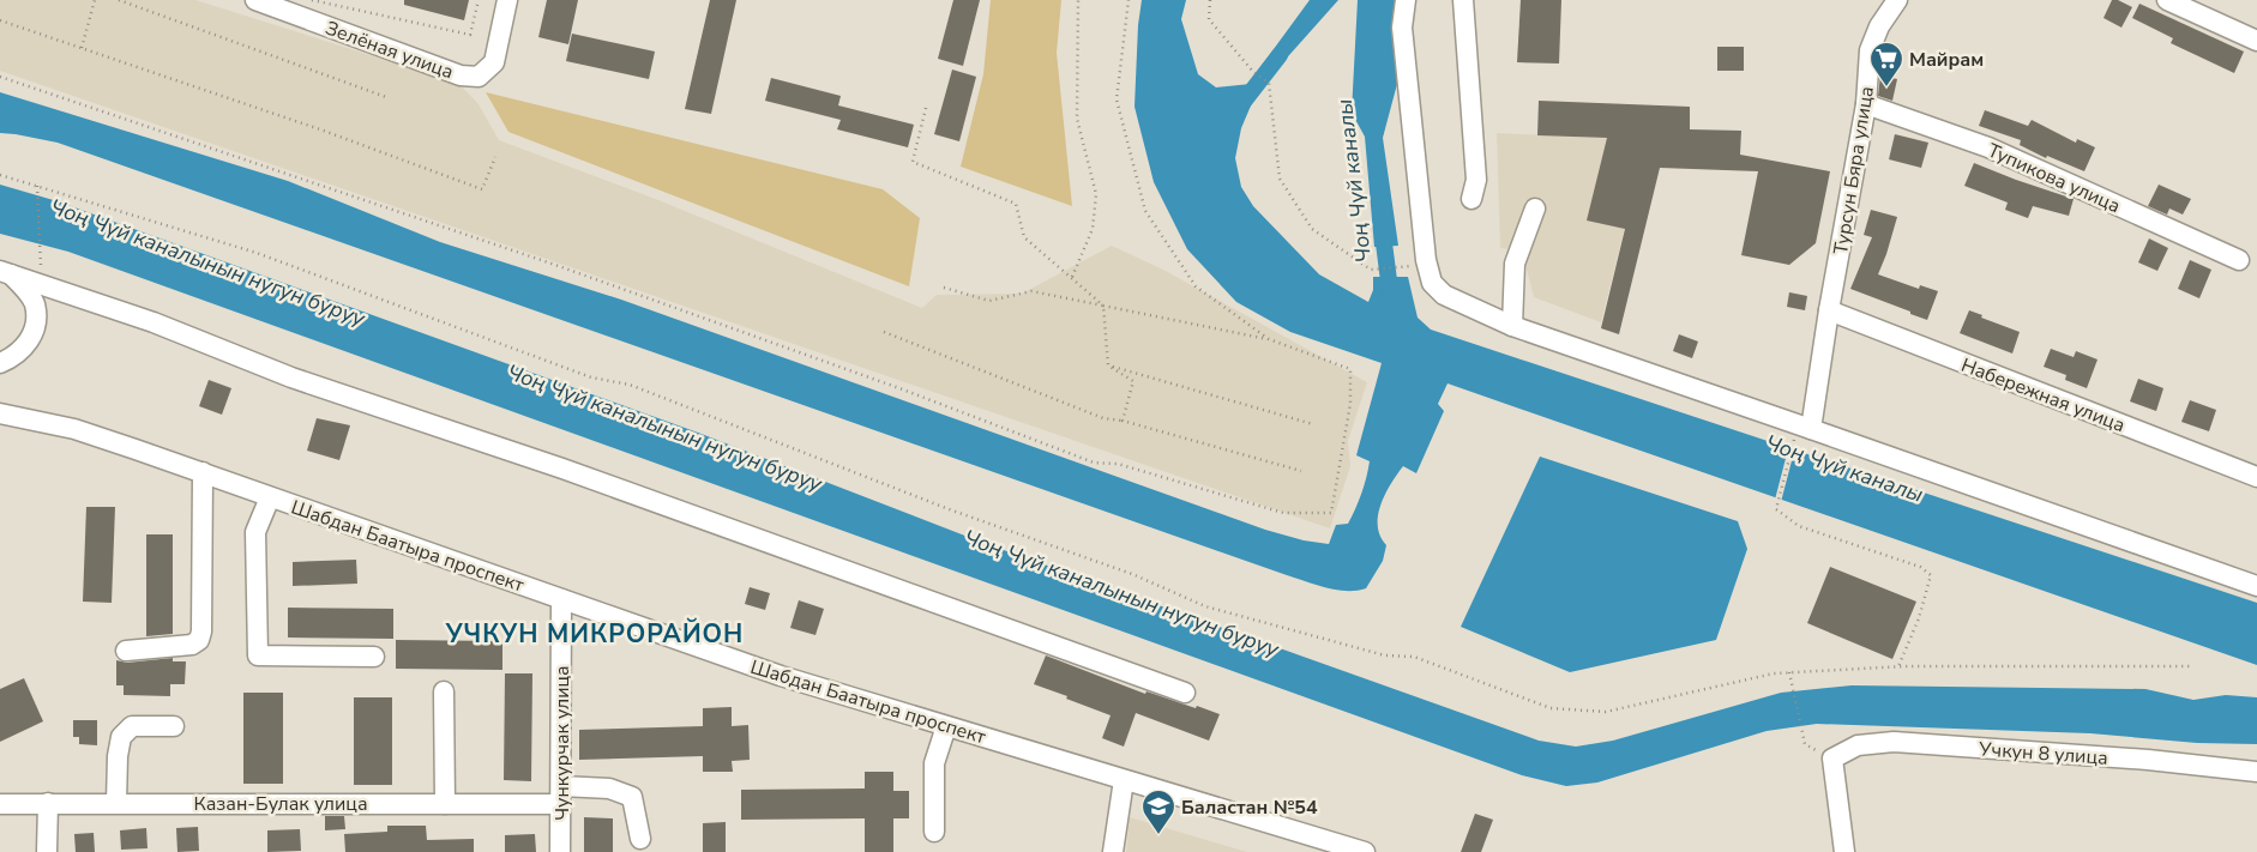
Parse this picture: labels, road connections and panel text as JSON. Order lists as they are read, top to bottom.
{
  "streets": {
    "street": [
      "Зелёная улица",
      "Турсун Бяра улица",
      "Тупикова улица",
      "Набережная улица",
      "Шабдан Баатыра проспект",
      "Чункурчак улица",
      "Учкун 8 улица",
      "Казан-Булак улица"
    ]
  },
  "crossings": [
    ["Турсун Бяра улица", "Тупикова улица"],
    ["Турсун Бяра улица", "Набережная улица"],
    ["Шабдан Баатыра проспект", "Чункурчак улица"],
    ["Чункурчак улица", "Казан-Булак улица"]
  ],
  "districts": ["УЧКУН МИКРОРАЙОН"],
  "water": ["Чоң Чүй каналы", "Чоң Чүй каналынын нугун буруу"],
  "places": {
    "supermarket": ["Майрам"],
    "school or university": ["Баластан №54"]
  }
}
